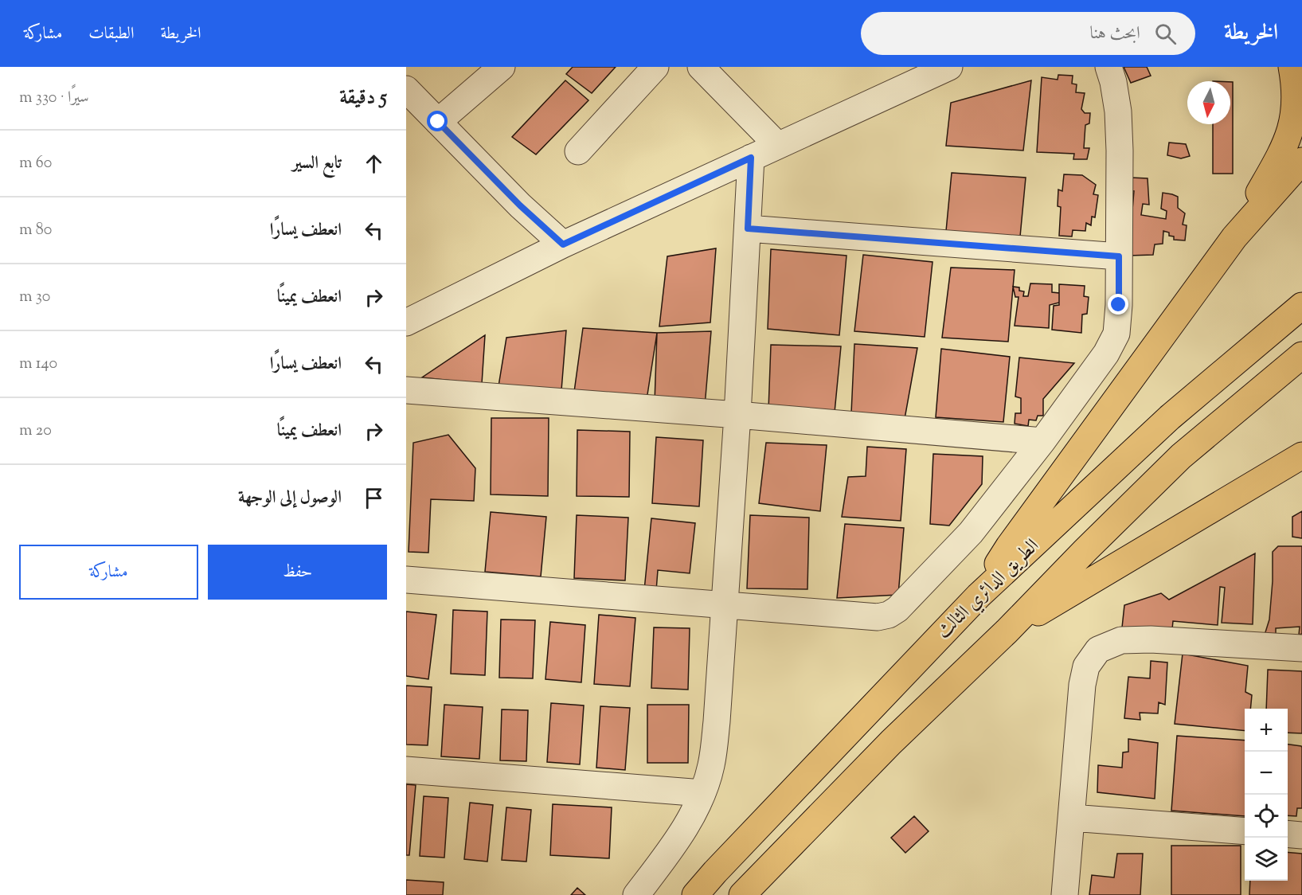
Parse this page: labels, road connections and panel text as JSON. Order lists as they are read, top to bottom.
{
  "streets": {
    "highway": ["الطريق الدائري الثالث"]
  },
  "north": "bottom",
  "page": {
    "header": "الخريطة",
    "search": "ابحث هنا",
    "nav": ["الخريطة", "الطبقات", "مشاركة"],
    "heading": ["5 دقيقة", "سيرًا · 330 m"],
    "list": [
      ["تابع السير", "60 m"],
      ["انعطف يسارًا", "80 m"],
      ["انعطف يمينًا", "30 m"],
      ["انعطف يسارًا", "140 m"],
      ["انعطف يمينًا", "20 m"],
      "الوصول إلى الوجهة"
    ],
    "buttons": ["حفظ", "مشاركة"],
    "map_buttons": ["+", "−"]
  }
}
